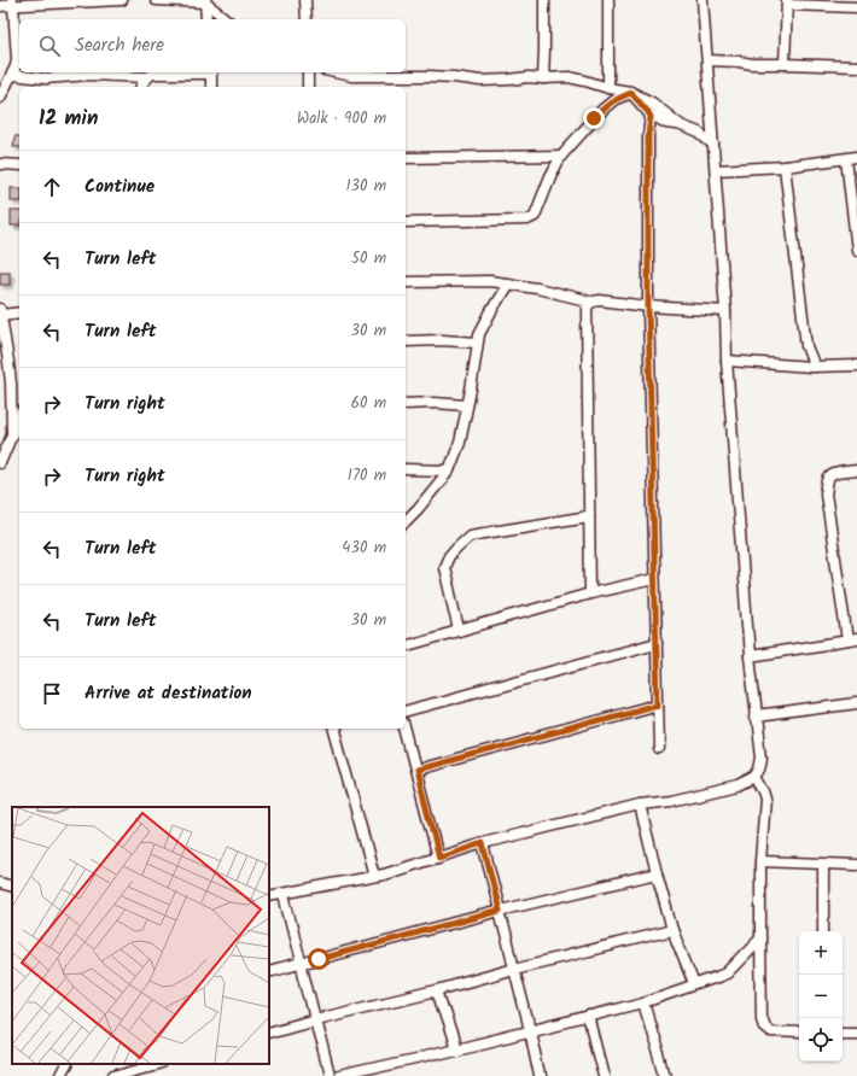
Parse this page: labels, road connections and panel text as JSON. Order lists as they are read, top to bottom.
{
  "page": {
    "search": "Search here",
    "heading": ["12 min", "Walk · 900 m"],
    "list": [
      ["Continue", "130 m"],
      ["Turn left", "50 m"],
      ["Turn left", "30 m"],
      ["Turn right", "60 m"],
      ["Turn right", "170 m"],
      ["Turn left", "430 m"],
      ["Turn left", "30 m"],
      "Arrive at destination"
    ],
    "map_buttons": ["+", "−"]
  }
}
